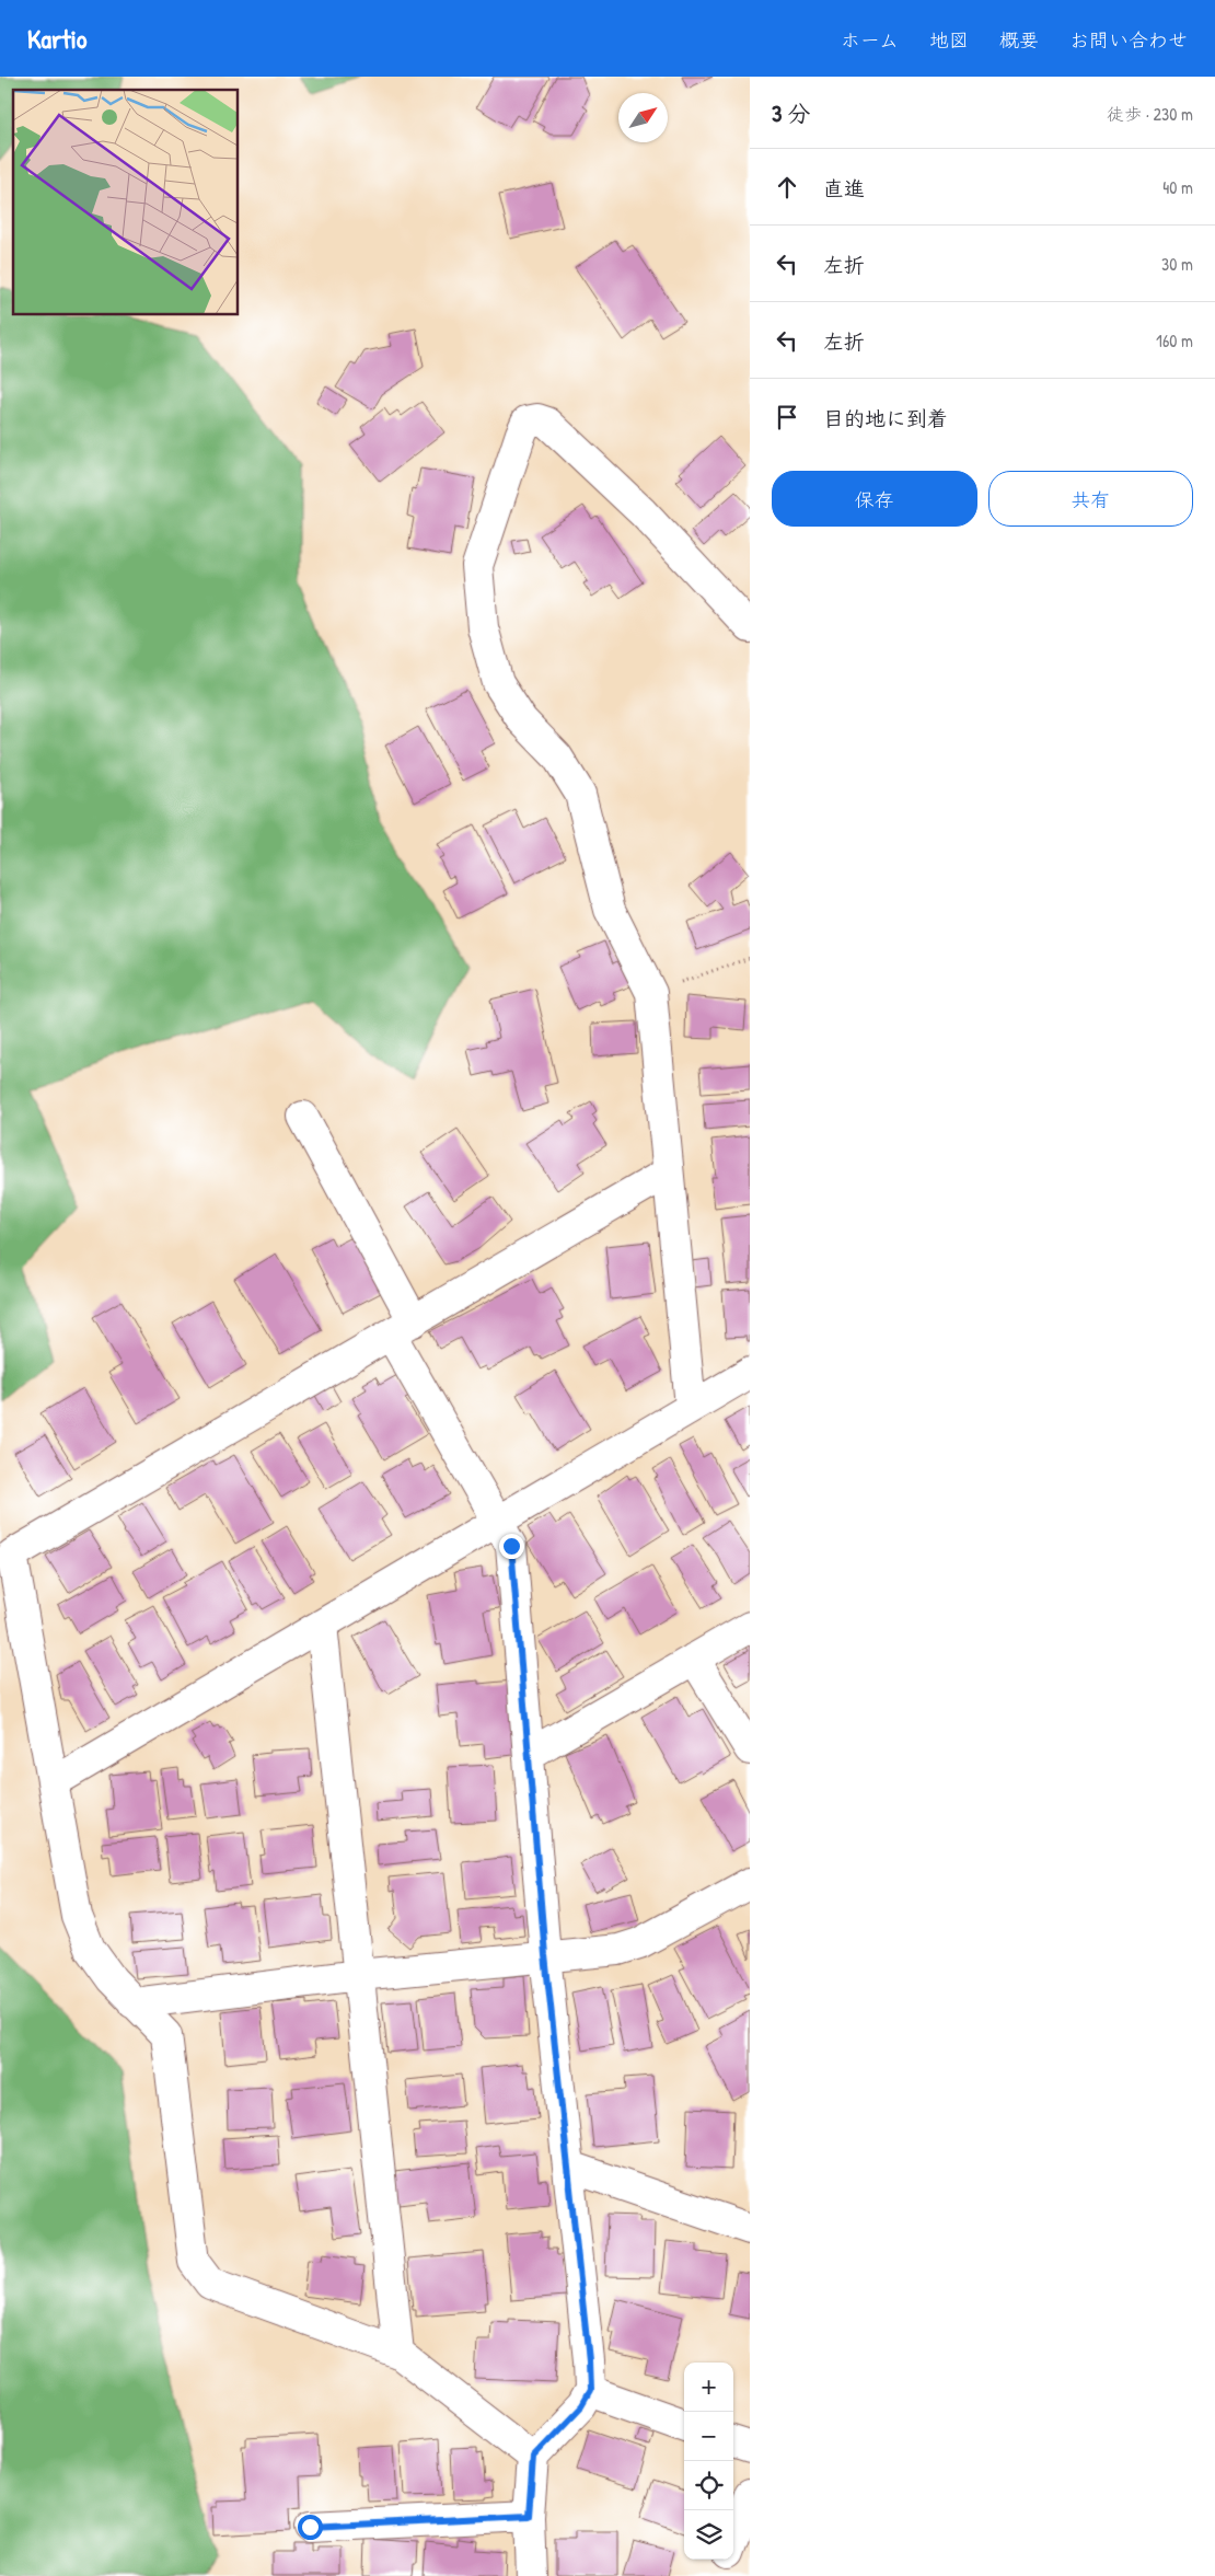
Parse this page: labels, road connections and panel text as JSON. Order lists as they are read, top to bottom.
{
  "north": "top right",
  "page": {
    "header": "Kartio",
    "nav": [
      "ホーム",
      "地図",
      "概要",
      "お問い合わせ"
    ],
    "heading": ["3 分", "徒歩 · 230 m"],
    "list": [
      ["直進", "40 m"],
      ["左折", "30 m"],
      ["左折", "160 m"],
      "目的地に到着"
    ],
    "buttons": ["保存", "共有"],
    "map_buttons": ["+", "−"]
  }
}
